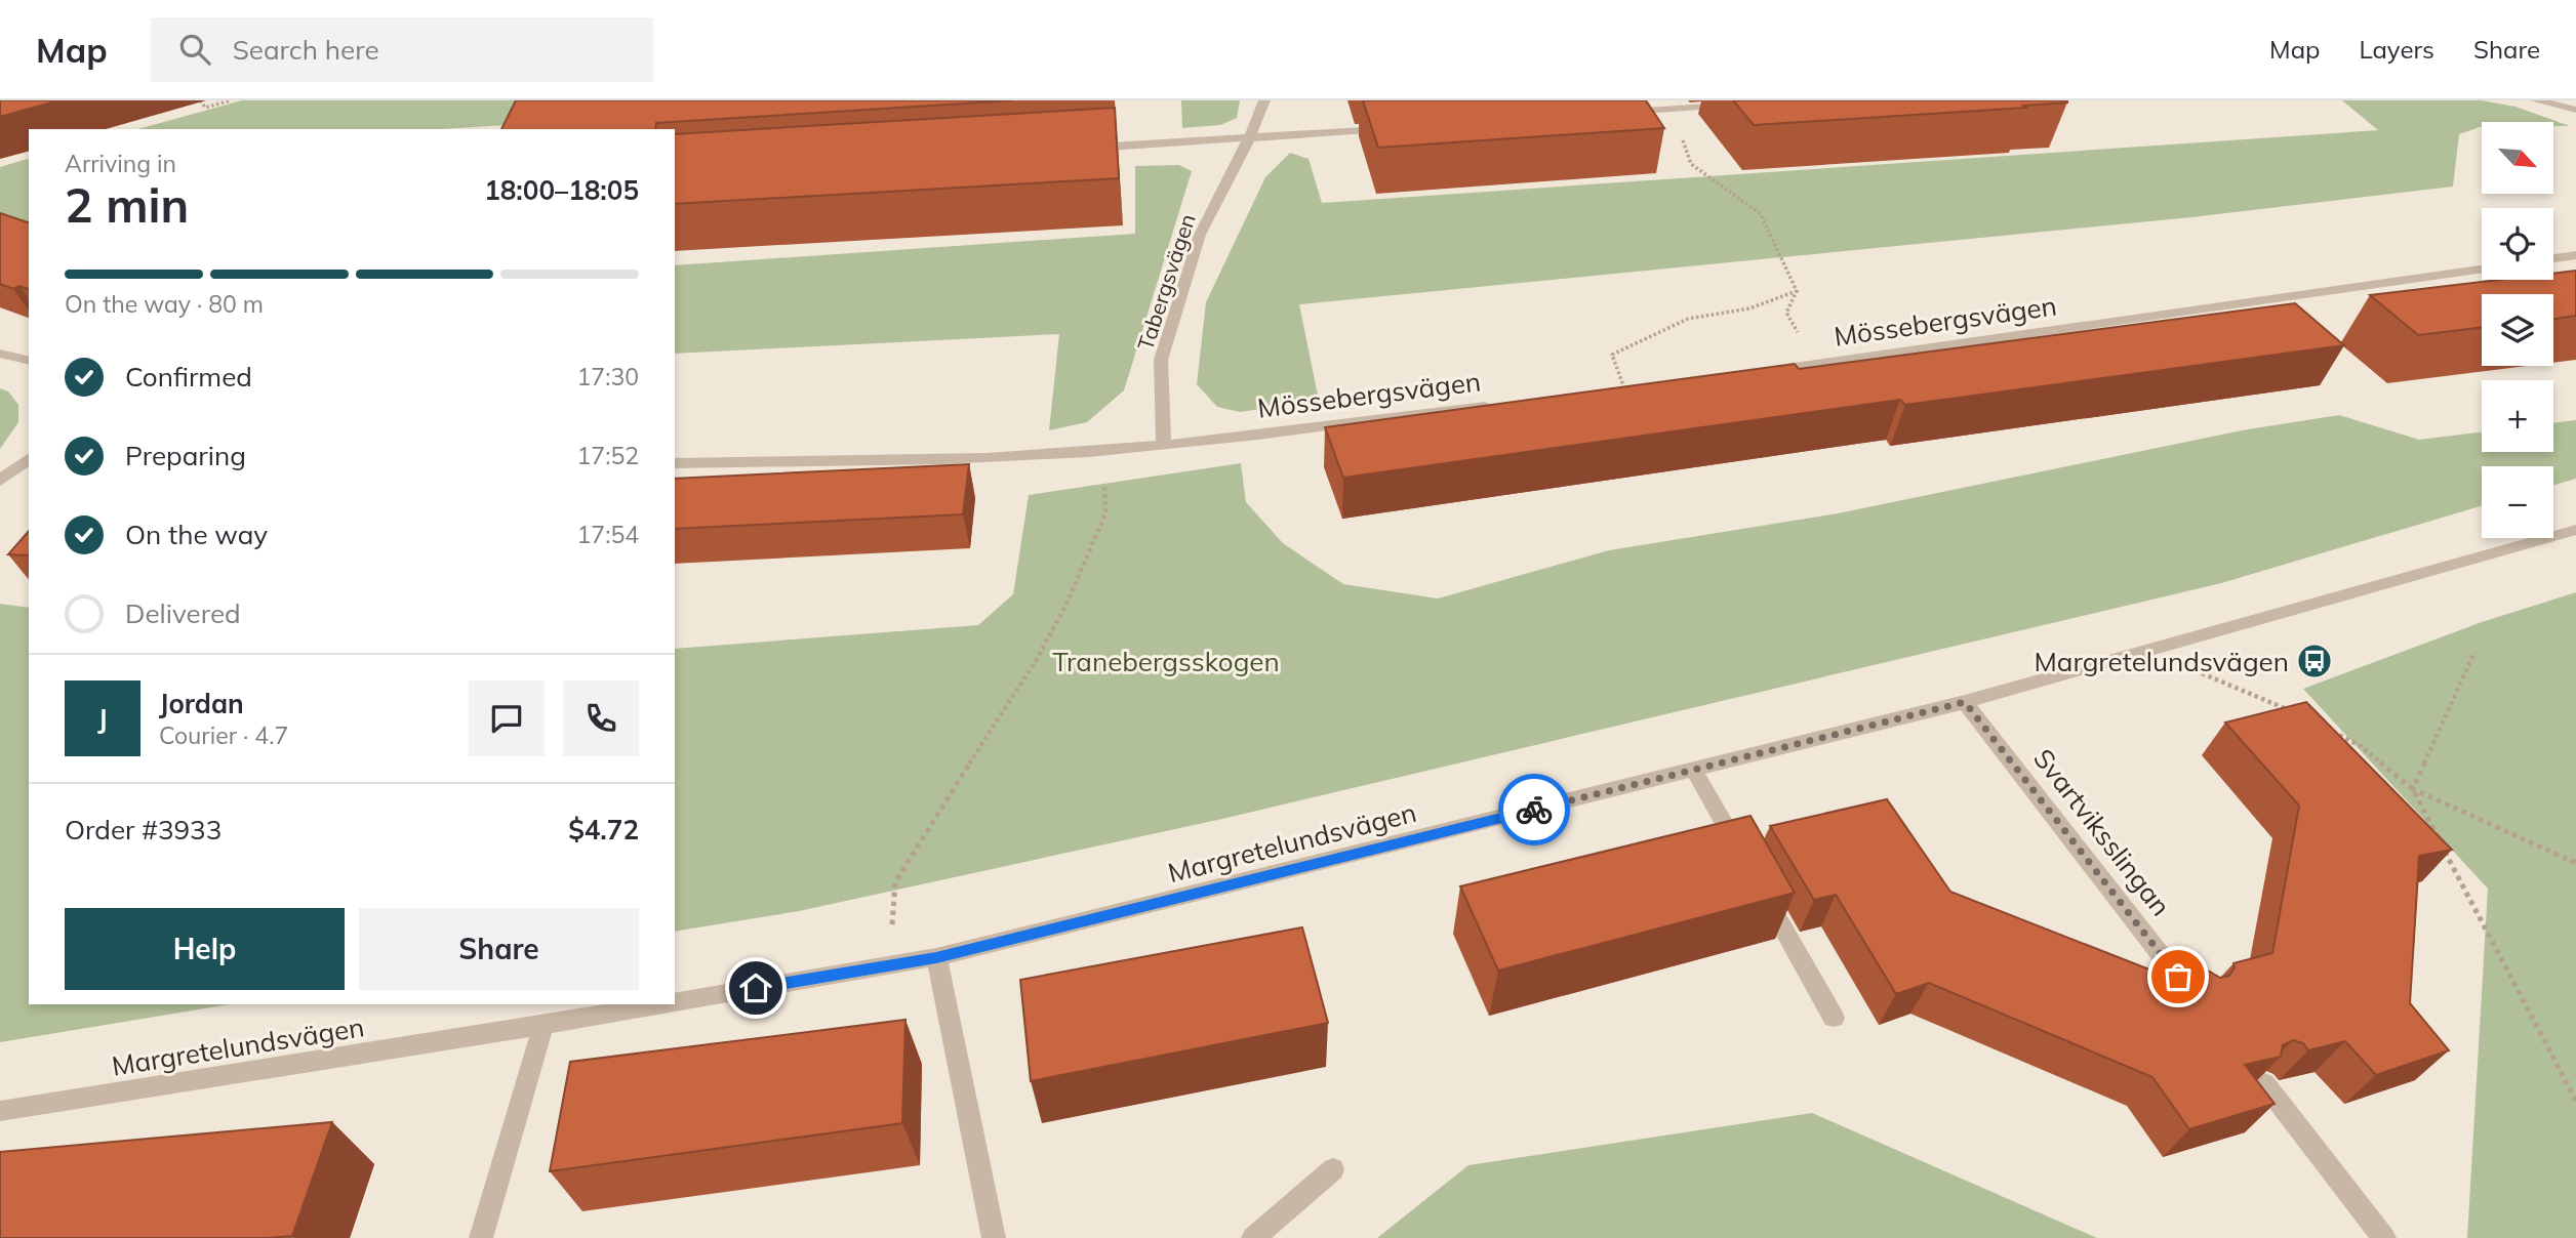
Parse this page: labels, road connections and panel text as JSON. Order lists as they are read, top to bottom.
{
  "streets": {
    "street": [
      "Tabergsvägen",
      "Mössebergsvägen",
      "Svartviksslingan",
      "Margretelundsvägen"
    ]
  },
  "crossings": [
    ["Tabergsvägen", "Mössebergsvägen"],
    ["Svartviksslingan", "Margretelundsvägen"]
  ],
  "parks": ["Tranebergsskogen"],
  "places": {
    "bus stop": ["Margretelundsvägen"]
  },
  "north": "bottom right",
  "page": {
    "header": "Map",
    "search": "Search here",
    "nav": ["Map", "Layers", "Share"],
    "map_buttons": ["+", "−"],
    "heading": ["2 min", "Arriving in", "18:00–18:05"],
    "panel": [
      "Jordan",
      "Courier · 4.7",
      "Order #3933",
      "$4.72"
    ],
    "bar": "On the way · 80 m",
    "list": [
      ["Confirmed", "17:30"],
      ["Preparing", "17:52"],
      ["On the way", "17:54"],
      "Delivered"
    ],
    "round": "J",
    "buttons": ["Help", "Share"]
  }
}
